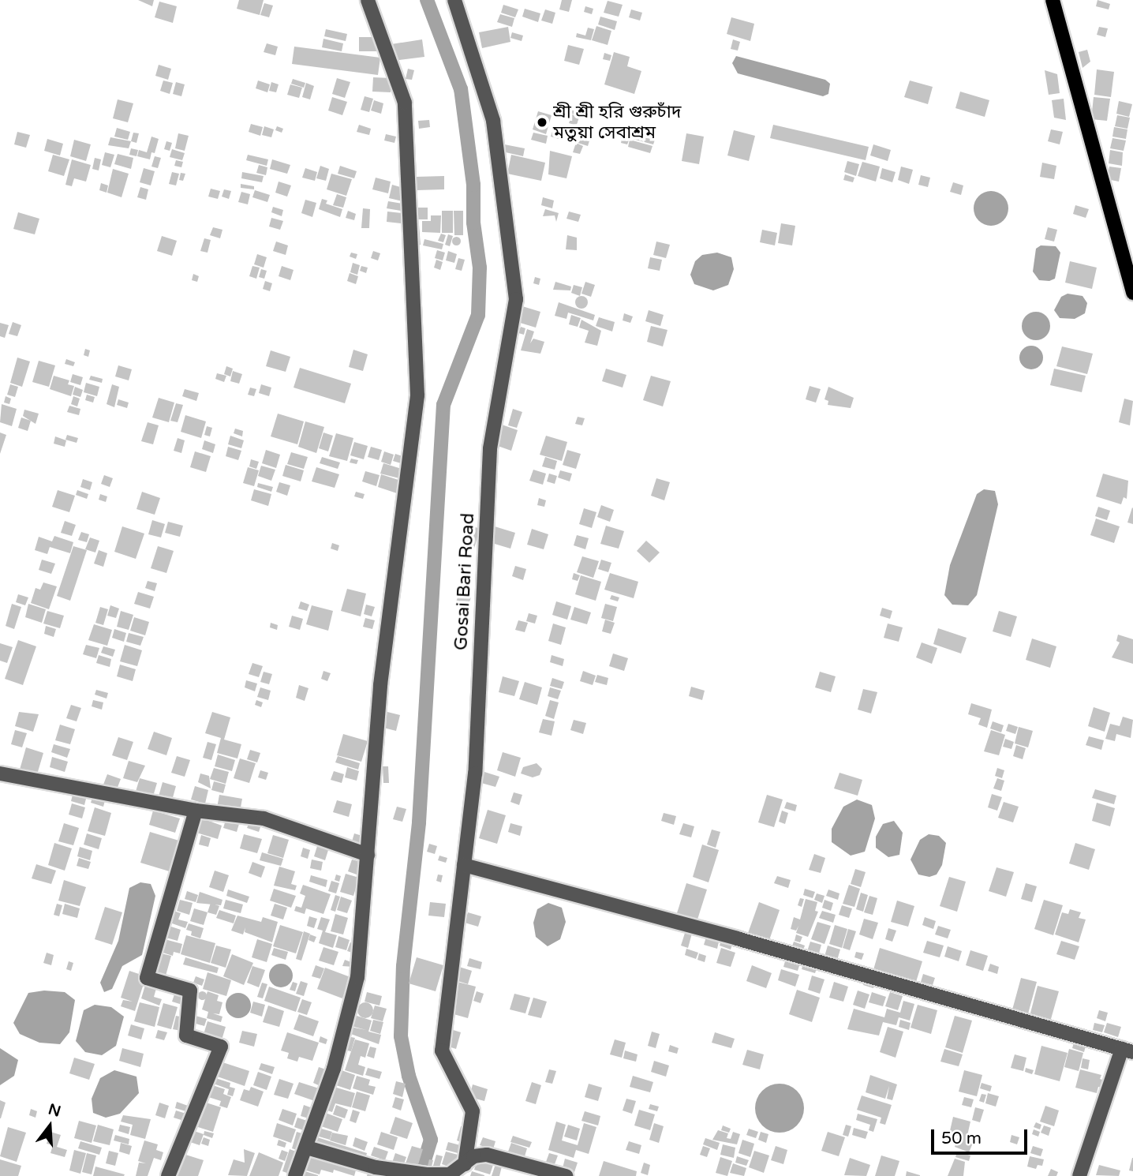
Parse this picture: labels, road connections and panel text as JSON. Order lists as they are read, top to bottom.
{
  "streets": {
    "street": ["Gosai Bari Road"]
  },
  "places": ["শ্রী শ্রী হরি গুরুচাঁদ মতুয়া সেবাশ্রম"],
  "scale_bar": "50 m",
  "north": "top"
}
